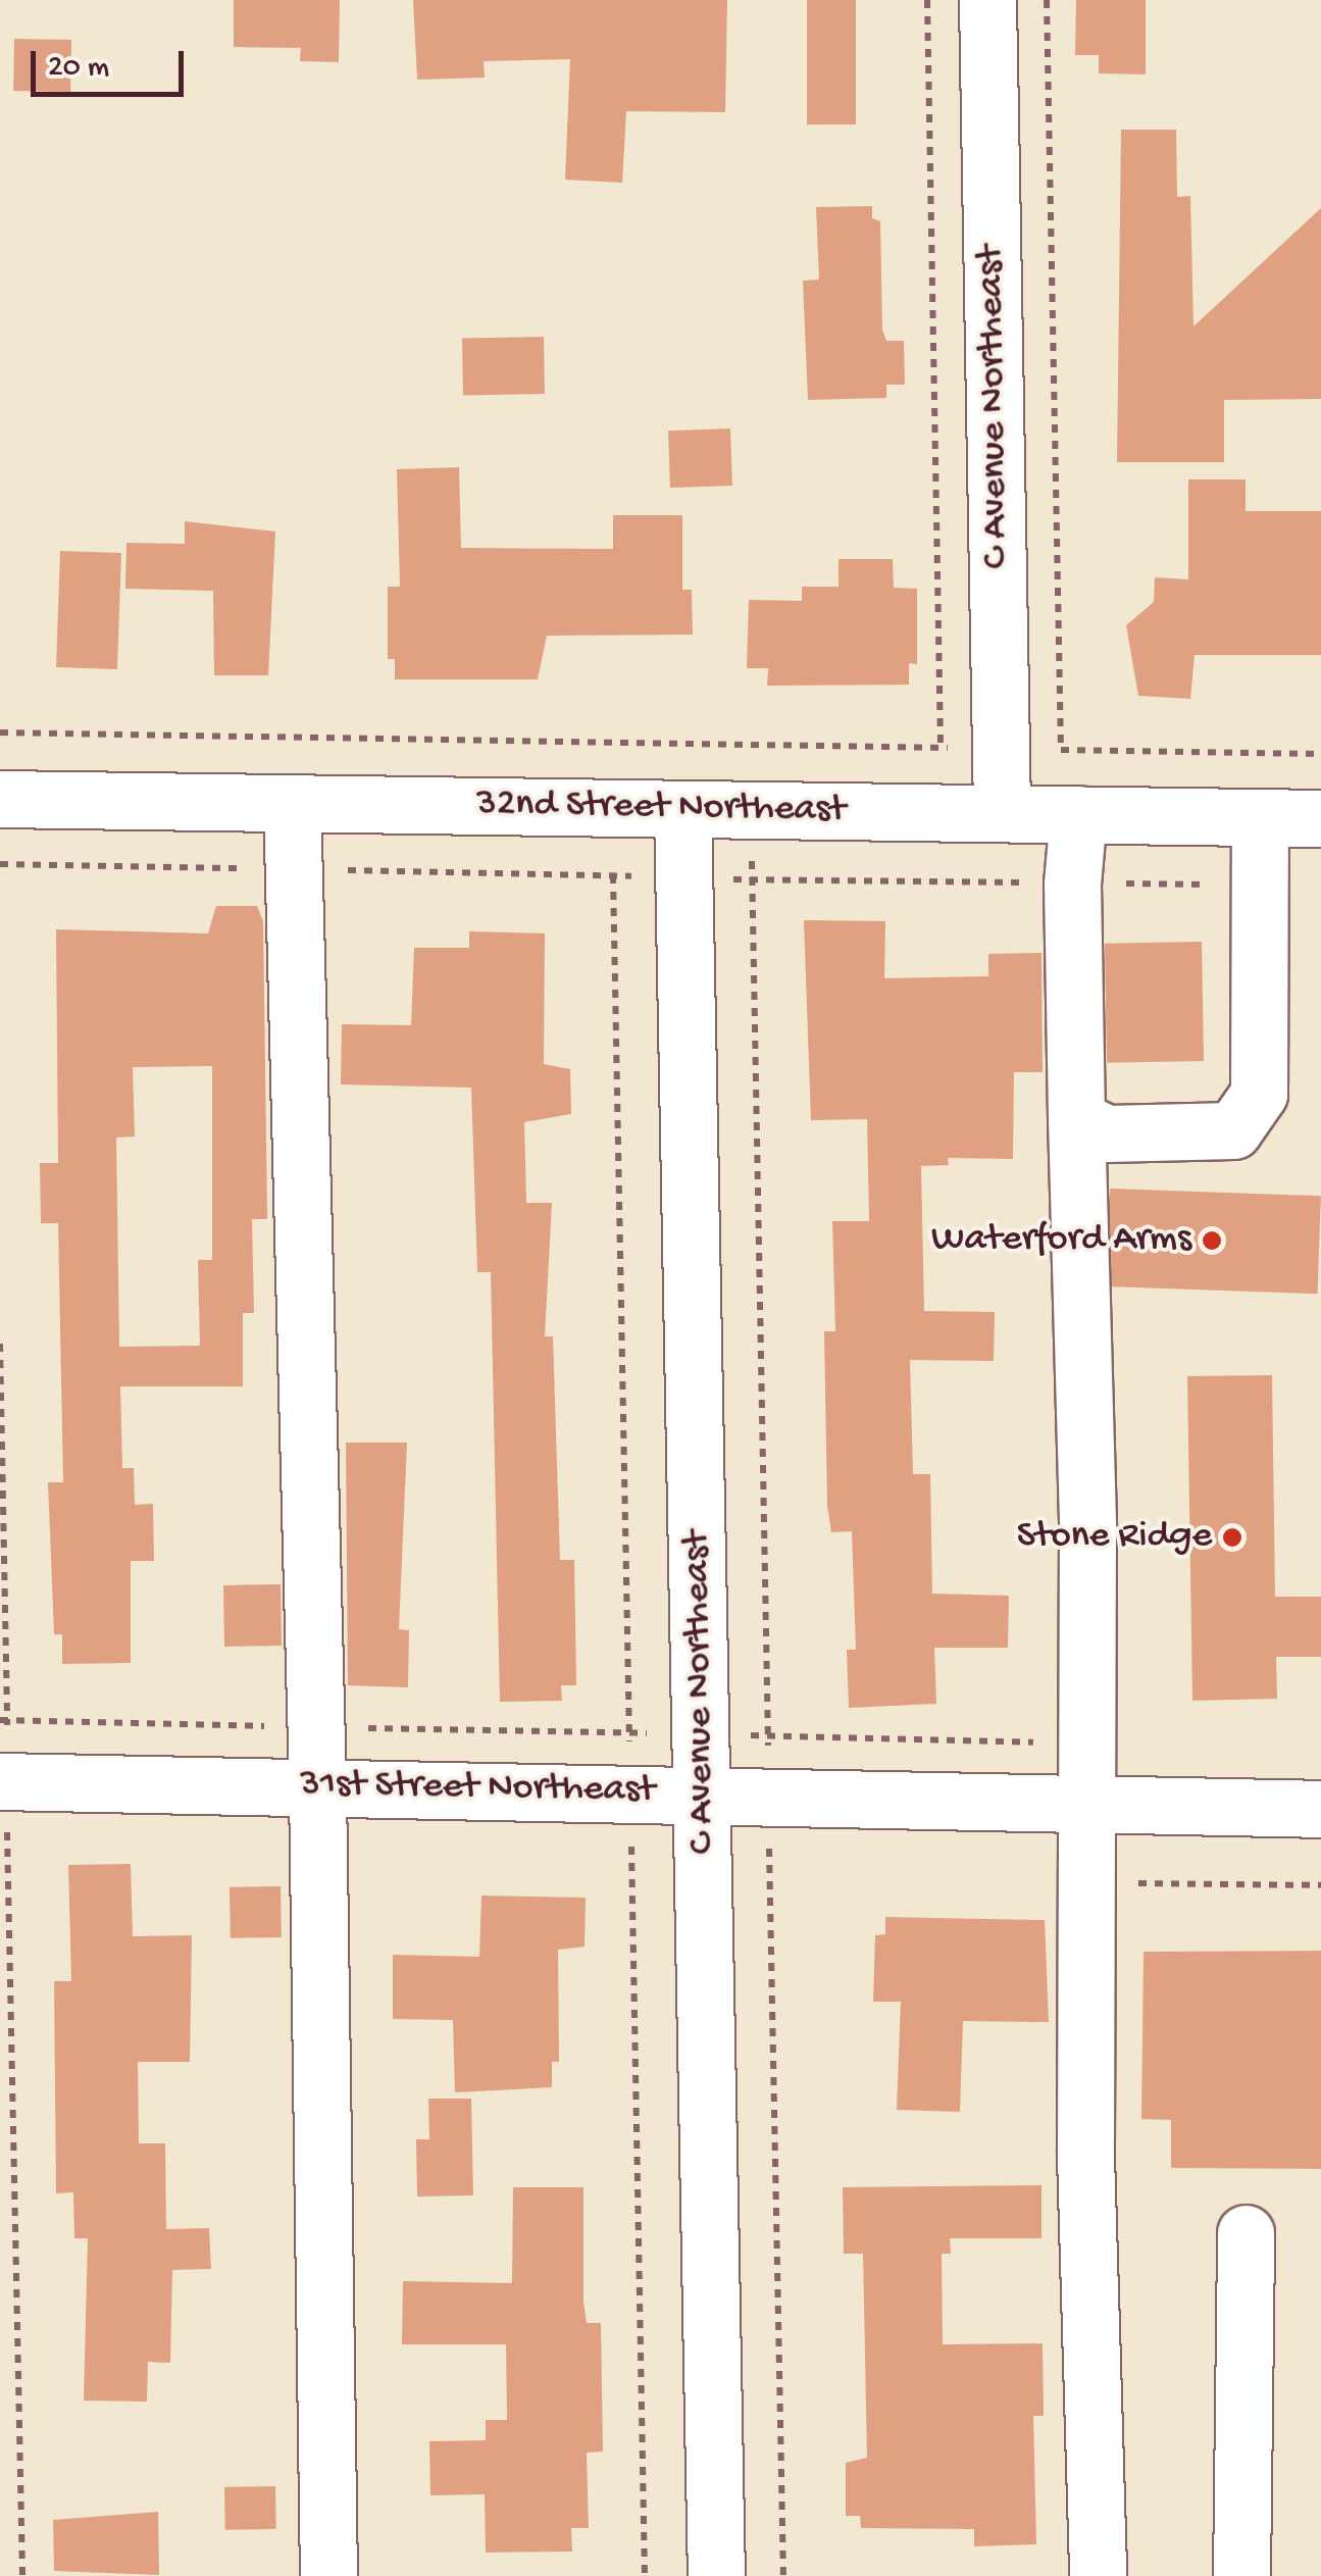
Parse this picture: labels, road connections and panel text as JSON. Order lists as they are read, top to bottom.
{
  "streets": {
    "street": ["C Avenue Northeast", "32nd Street Northeast", "31st Street Northeast"]
  },
  "crossings": [
    ["C Avenue Northeast", "32nd Street Northeast"],
    ["C Avenue Northeast", "31st Street Northeast"]
  ],
  "places": ["Waterford Arms", "Stone Ridge"],
  "scale_bar": "20 m"
}
